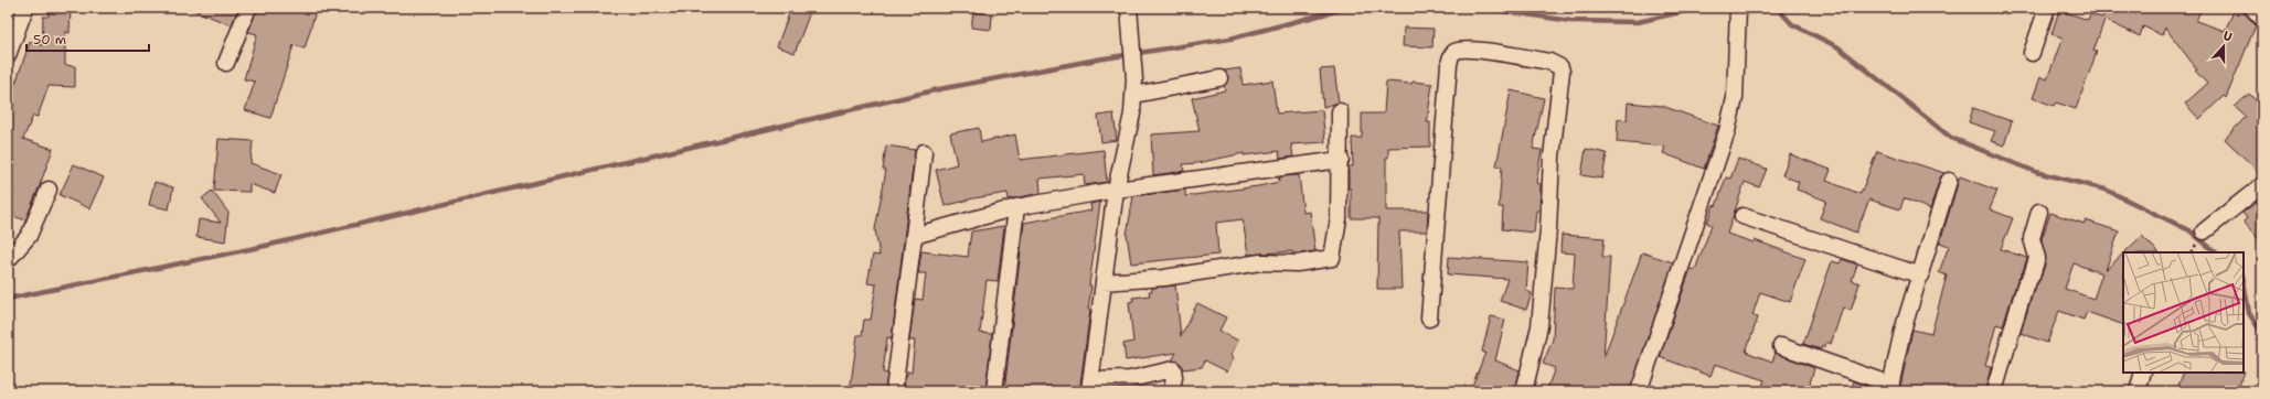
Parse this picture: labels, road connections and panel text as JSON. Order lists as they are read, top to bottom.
{
  "scale_bar": "50 m",
  "north": "top"
}
